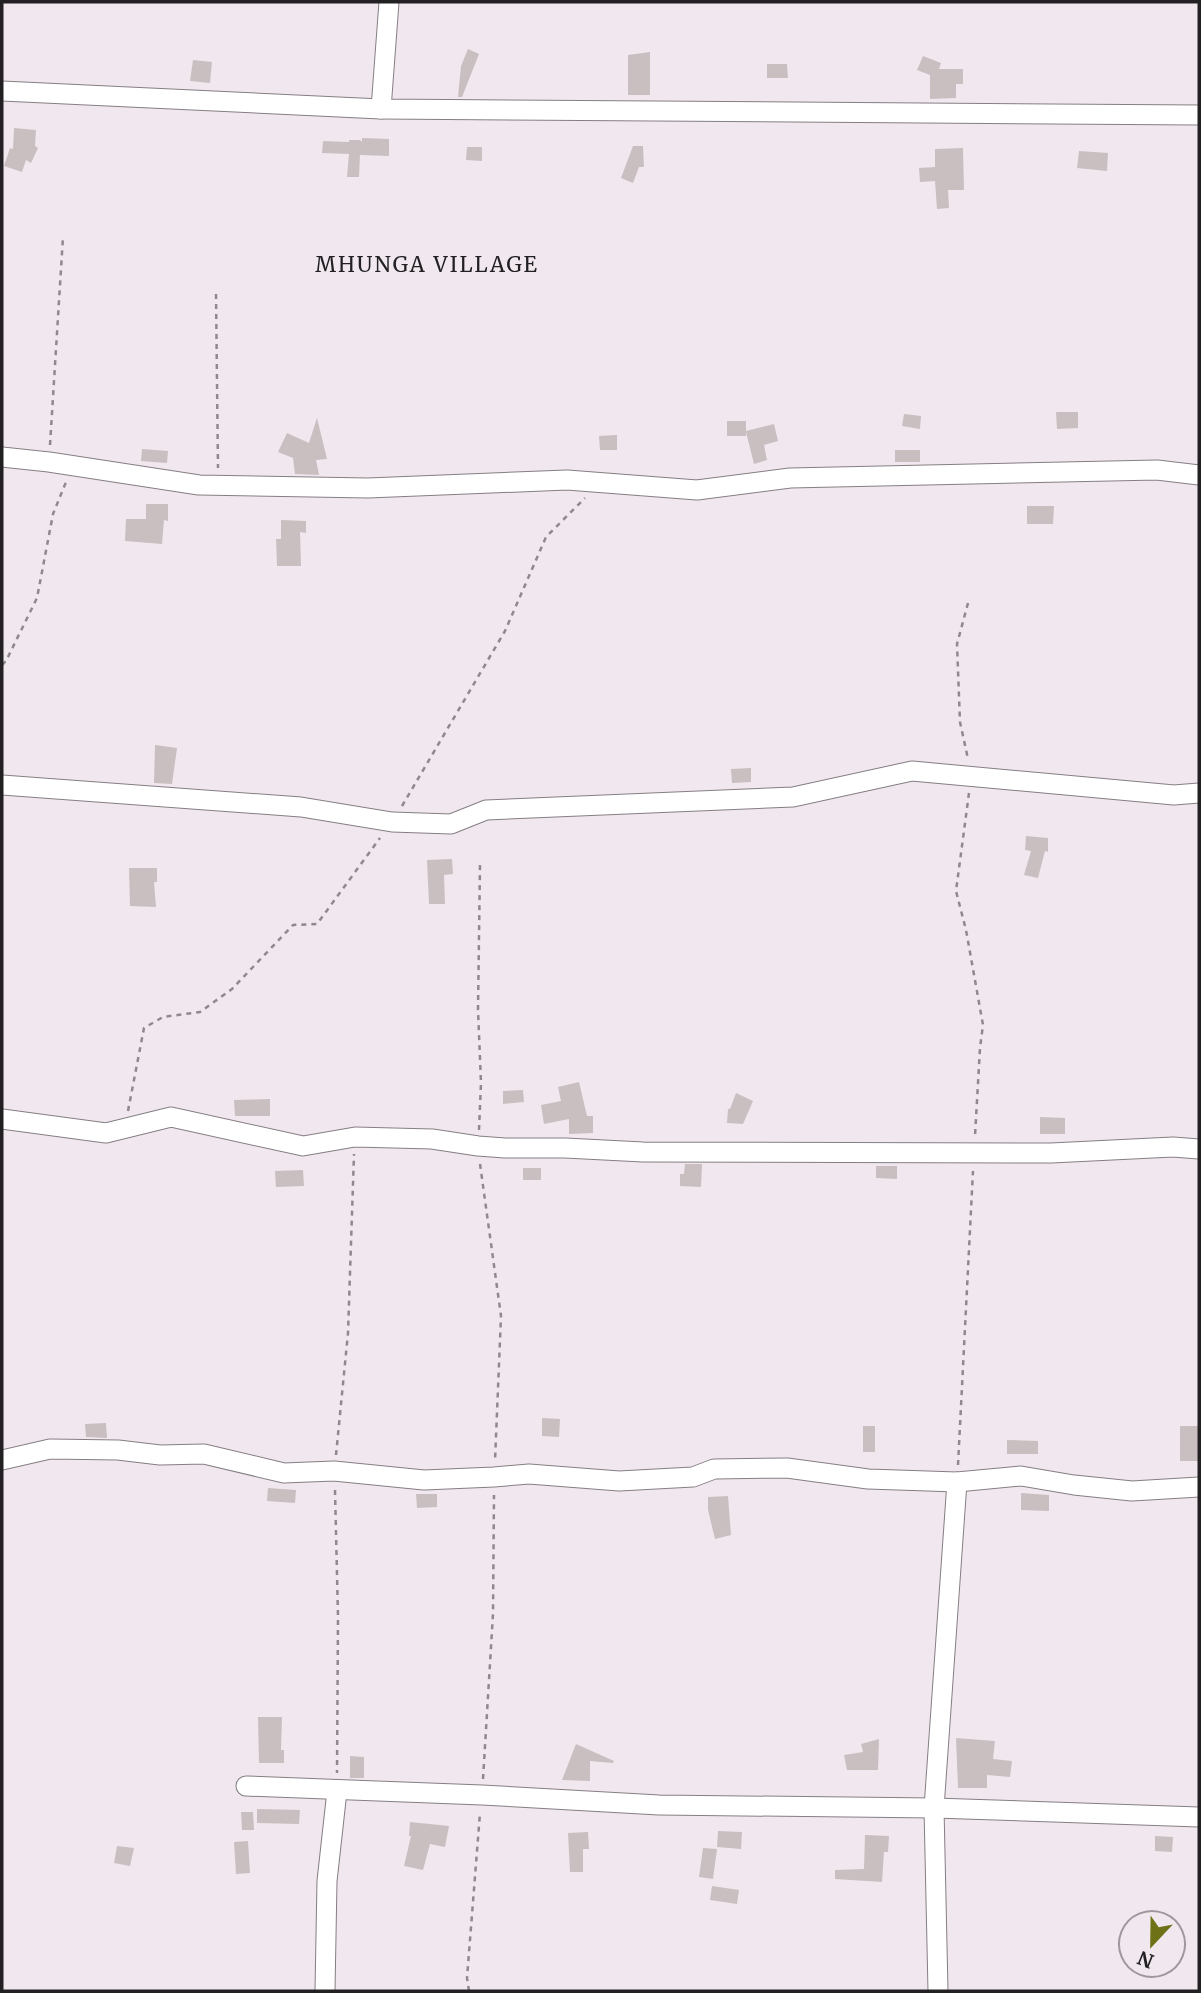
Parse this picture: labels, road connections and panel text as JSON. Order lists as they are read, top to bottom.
{
  "districts": ["MHUNGA VILLAGE"],
  "north": "bottom"
}
